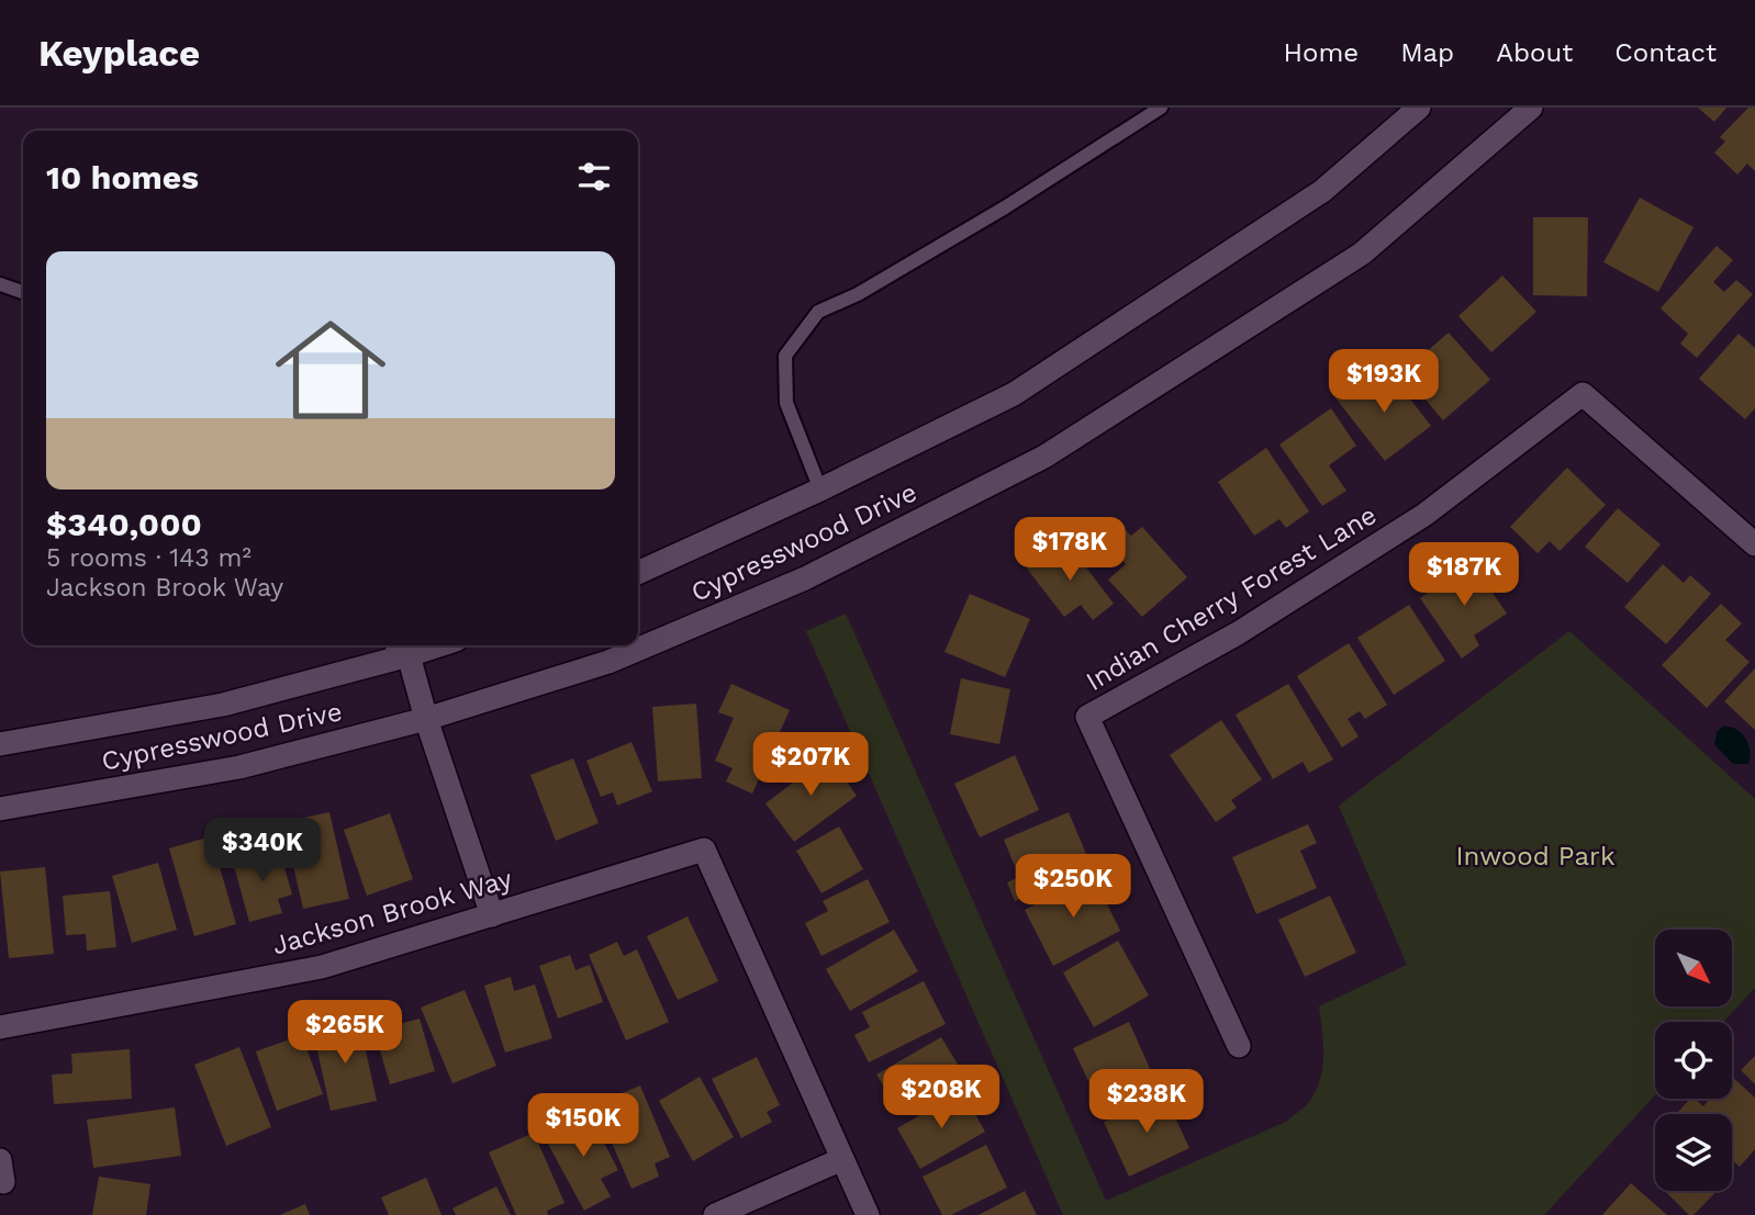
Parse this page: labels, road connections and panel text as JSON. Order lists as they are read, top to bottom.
{
  "streets": {
    "main road": ["Cypresswood Drive", "Indian Cherry Forest Lane", "Jackson Brook Way"]
  },
  "parks": ["Inwood Park"],
  "north": "bottom right",
  "page": {
    "header": "Keyplace",
    "nav": [
      "Home",
      "Map",
      "About",
      "Contact"
    ],
    "heading": "10 homes",
    "list": [
      {
        "name": "$340,000",
        "note": "5 rooms · 143 m² · Jackson Brook Way"
      }
    ],
    "price": [
      "$193K",
      "$178K",
      "$187K",
      "$207K",
      "$340K",
      "$250K",
      "$265K",
      "$208K",
      "$238K",
      "$150K"
    ]
  }
}
